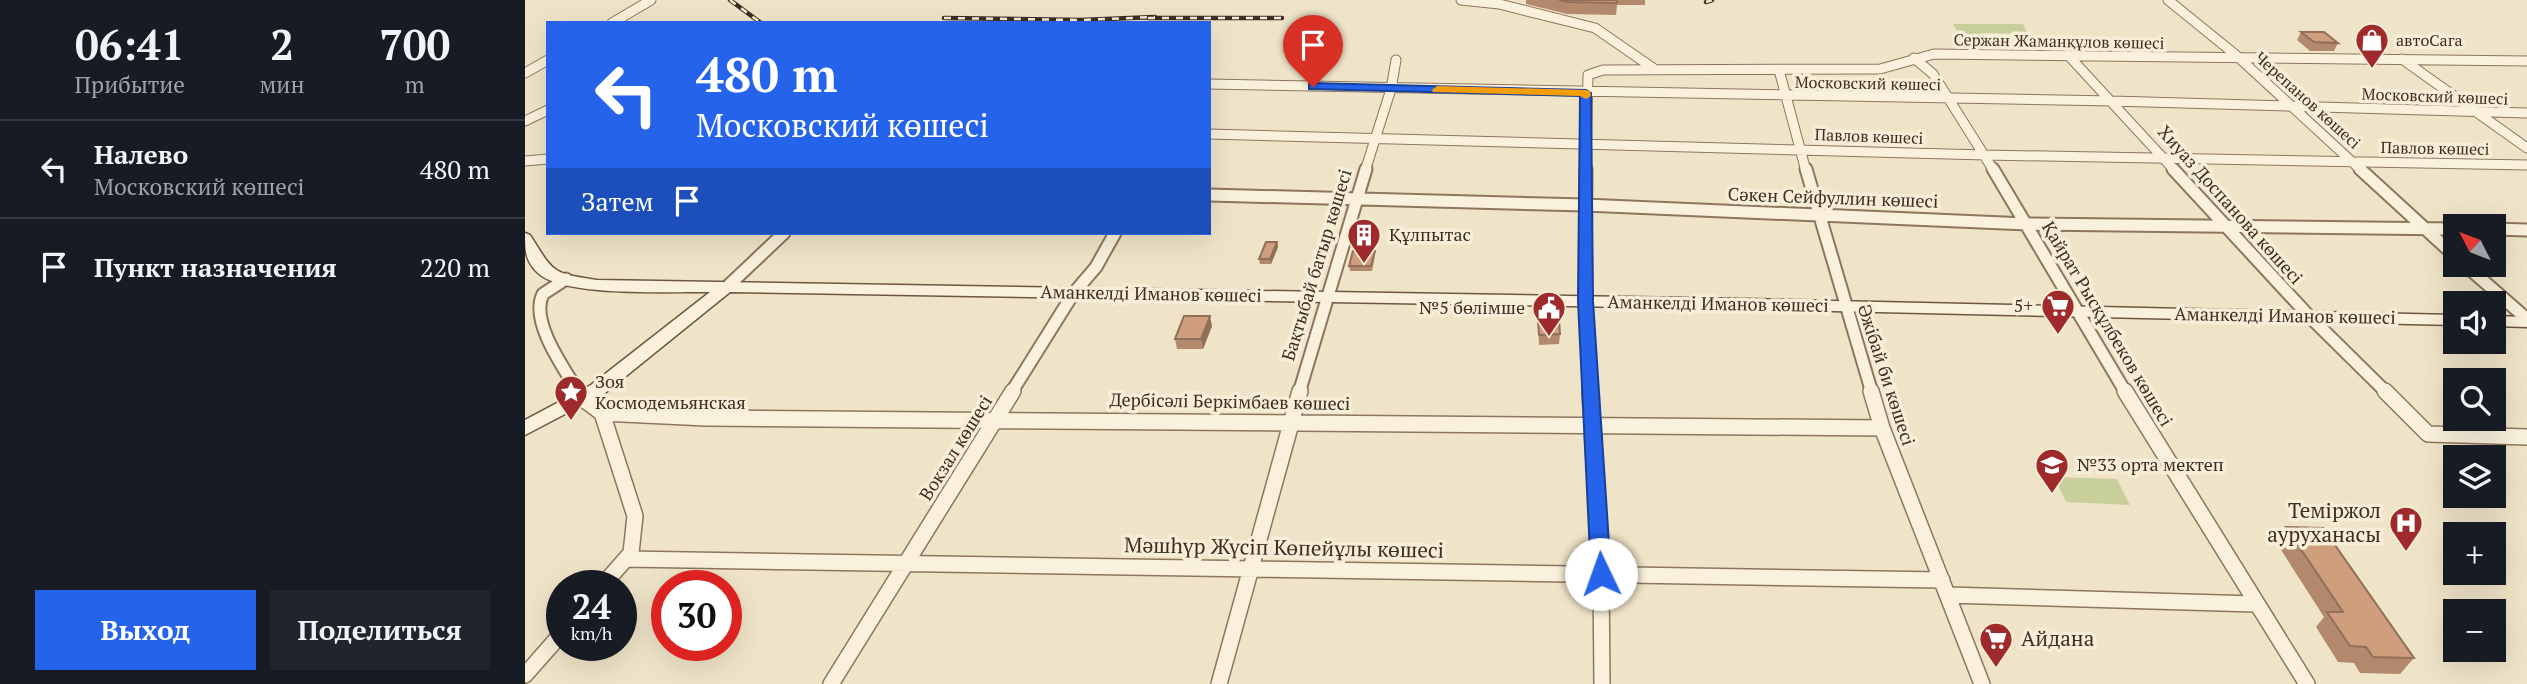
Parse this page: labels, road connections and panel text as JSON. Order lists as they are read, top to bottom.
{
  "streets": {
    "main road": ["Аманкелді Иманов көшесі"],
    "street": [
      "Сержан Жаманқұлов көшесі",
      "Московский көшесі",
      "Черепанов көшесі",
      "Павлов көшесі",
      "Сәкен Сейфуллин көшесі",
      "Хиуаз Доспанова көшесі",
      "Бақтыбай батыр көшесі",
      "Қайрат Рысқұлбеков көшесі",
      "Әжібай би көшесі",
      "Дербісәлі Беркімбаев көшесі",
      "Вокзал көшесі",
      "Мәшһүр Жүсіп Көпейұлы көшесі"
    ]
  },
  "crossings": [
    ["Сержан Жаманқұлов көшесі", "Черепанов көшесі"],
    ["Сержан Жаманқұлов көшесі", "Хиуаз Доспанова көшесі"],
    ["Сержан Жаманқұлов көшесі", "Қайрат Рысқұлбеков көшесі"],
    ["Сержан Жаманқұлов көшесі", "Әжібай би көшесі"],
    ["Московский көшесі", "Черепанов көшесі"],
    ["Московский көшесі", "Хиуаз Доспанова көшесі"],
    ["Московский көшесі", "Бақтыбай батыр көшесі"],
    ["Московский көшесі", "Қайрат Рысқұлбеков көшесі"],
    ["Московский көшесі", "Әжібай би көшесі"],
    ["Черепанов көшесі", "Павлов көшесі"],
    ["Черепанов көшесі", "Сәкен Сейфуллин көшесі"],
    ["Павлов көшесі", "Хиуаз Доспанова көшесі"],
    ["Павлов көшесі", "Бақтыбай батыр көшесі"],
    ["Павлов көшесі", "Қайрат Рысқұлбеков көшесі"],
    ["Павлов көшесі", "Әжібай би көшесі"],
    ["Сәкен Сейфуллин көшесі", "Хиуаз Доспанова көшесі"],
    ["Сәкен Сейфуллин көшесі", "Бақтыбай батыр көшесі"],
    ["Сәкен Сейфуллин көшесі", "Қайрат Рысқұлбеков көшесі"],
    ["Сәкен Сейфуллин көшесі", "Әжібай би көшесі"],
    ["Хиуаз Доспанова көшесі", "Аманкелді Иманов көшесі"],
    ["Бақтыбай батыр көшесі", "Аманкелді Иманов көшесі"],
    ["Бақтыбай батыр көшесі", "Дербісәлі Беркімбаев көшесі"],
    ["Бақтыбай батыр көшесі", "Мәшһүр Жүсіп Көпейұлы көшесі"],
    ["Аманкелді Иманов көшесі", "Қайрат Рысқұлбеков көшесі"],
    ["Аманкелді Иманов көшесі", "Әжібай би көшесі"],
    ["Аманкелді Иманов көшесі", "Вокзал көшесі"],
    ["Қайрат Рысқұлбеков көшесі", "Мәшһүр Жүсіп Көпейұлы көшесі"],
    ["Әжібай би көшесі", "Дербісәлі Беркімбаев көшесі"],
    ["Әжібай би көшесі", "Мәшһүр Жүсіп Көпейұлы көшесі"],
    ["Дербісәлі Беркімбаев көшесі", "Вокзал көшесі"],
    ["Вокзал көшесі", "Мәшһүр Жүсіп Көпейұлы көшесі"]
  ],
  "places": {
    "shop": ["автоСага"],
    "building": ["Құлпытас"],
    "supermarket": ["5+", "Айдана"],
    "public building": ["№5 бөлімше"],
    "place": ["Зоя Космодемьянская"],
    "school or university": ["№33 орта мектеп"],
    "hospital": ["Теміржол ауруханасы"]
  },
  "north": "top left",
  "page": {
    "eta": [
      "06:41",
      "Прибытие",
      "2",
      "мин",
      "700",
      "m"
    ],
    "turn": ["480 m", "Московский көшесі"],
    "list": [
      {
        "name": "Налево",
        "note": "Московский көшесі",
        "value": "480 m"
      },
      {
        "name": "Пункт назначения",
        "value": "220 m"
      }
    ],
    "then": "Затем",
    "map_buttons": ["+", "−"],
    "speed": "24 km/h",
    "limit": "30",
    "buttons": ["Выход", "Поделиться"]
  }
}
